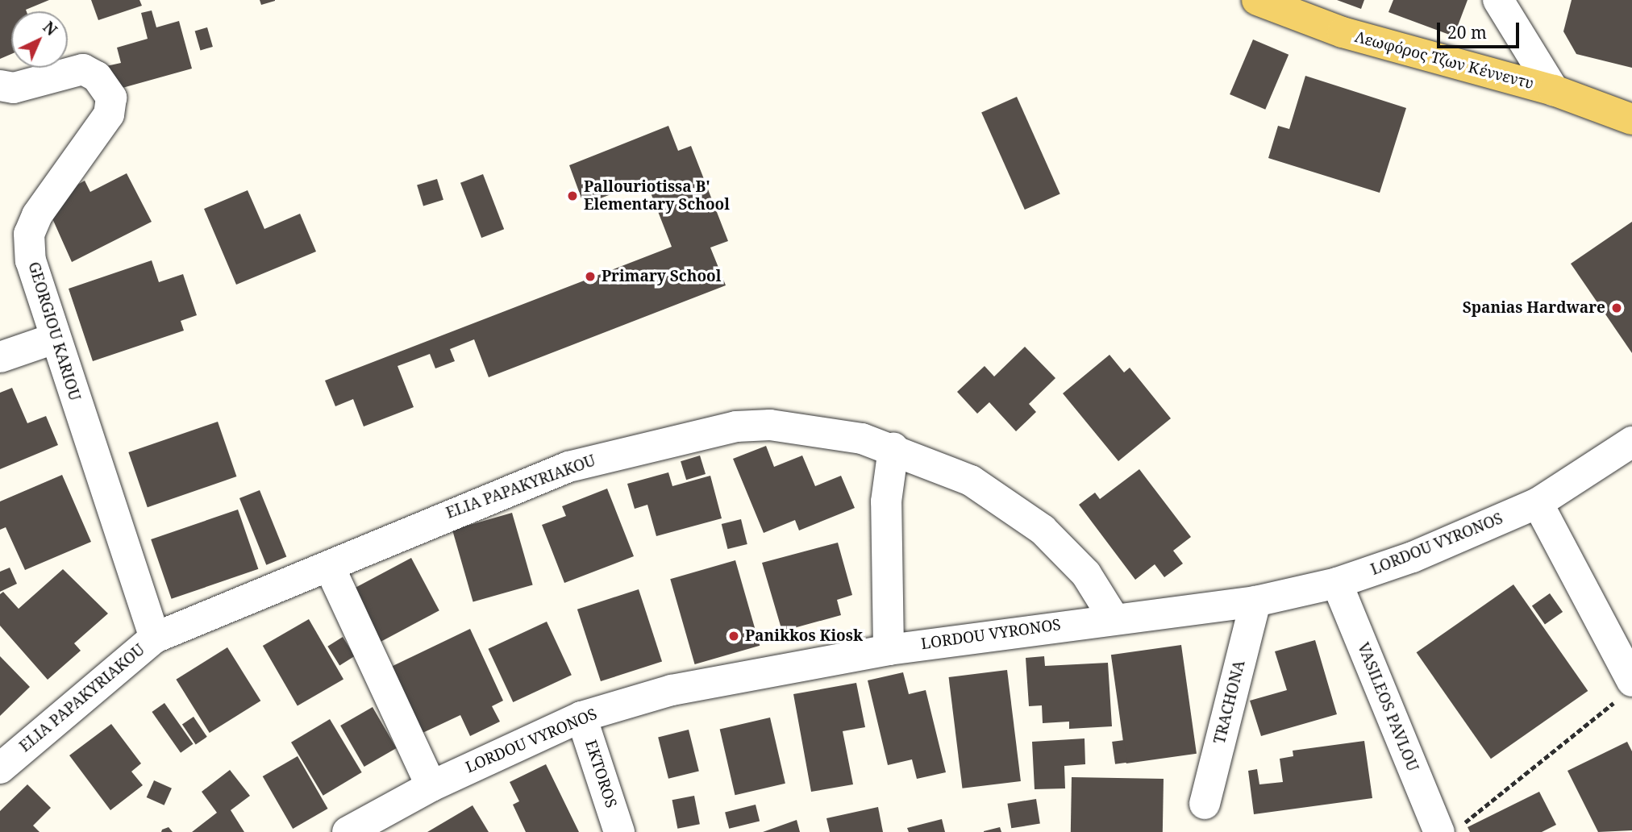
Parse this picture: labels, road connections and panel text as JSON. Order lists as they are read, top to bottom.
{
  "streets": {
    "main road": ["Λεωφόρος Τζων Κέννεντυ"],
    "street": [
      "GEORGIOU KARIOU",
      "ELIA PAPAKYRIAKOU",
      "LORDOU VYRONOS",
      "TRACHONA",
      "VASILEOS PAVLOU",
      "EKTOROS"
    ]
  },
  "crossings": [
    ["GEORGIOU KARIOU", "ELIA PAPAKYRIAKOU"],
    ["ELIA PAPAKYRIAKOU", "LORDOU VYRONOS"],
    ["LORDOU VYRONOS", "TRACHONA"],
    ["LORDOU VYRONOS", "VASILEOS PAVLOU"],
    ["LORDOU VYRONOS", "EKTOROS"]
  ],
  "places": [
    "Pallouriotissa B' Elementary School",
    "Primary School",
    "Spanias Hardware",
    "Panikkos Kiosk"
  ],
  "scale_bar": "20 m",
  "north": "top right"
}
